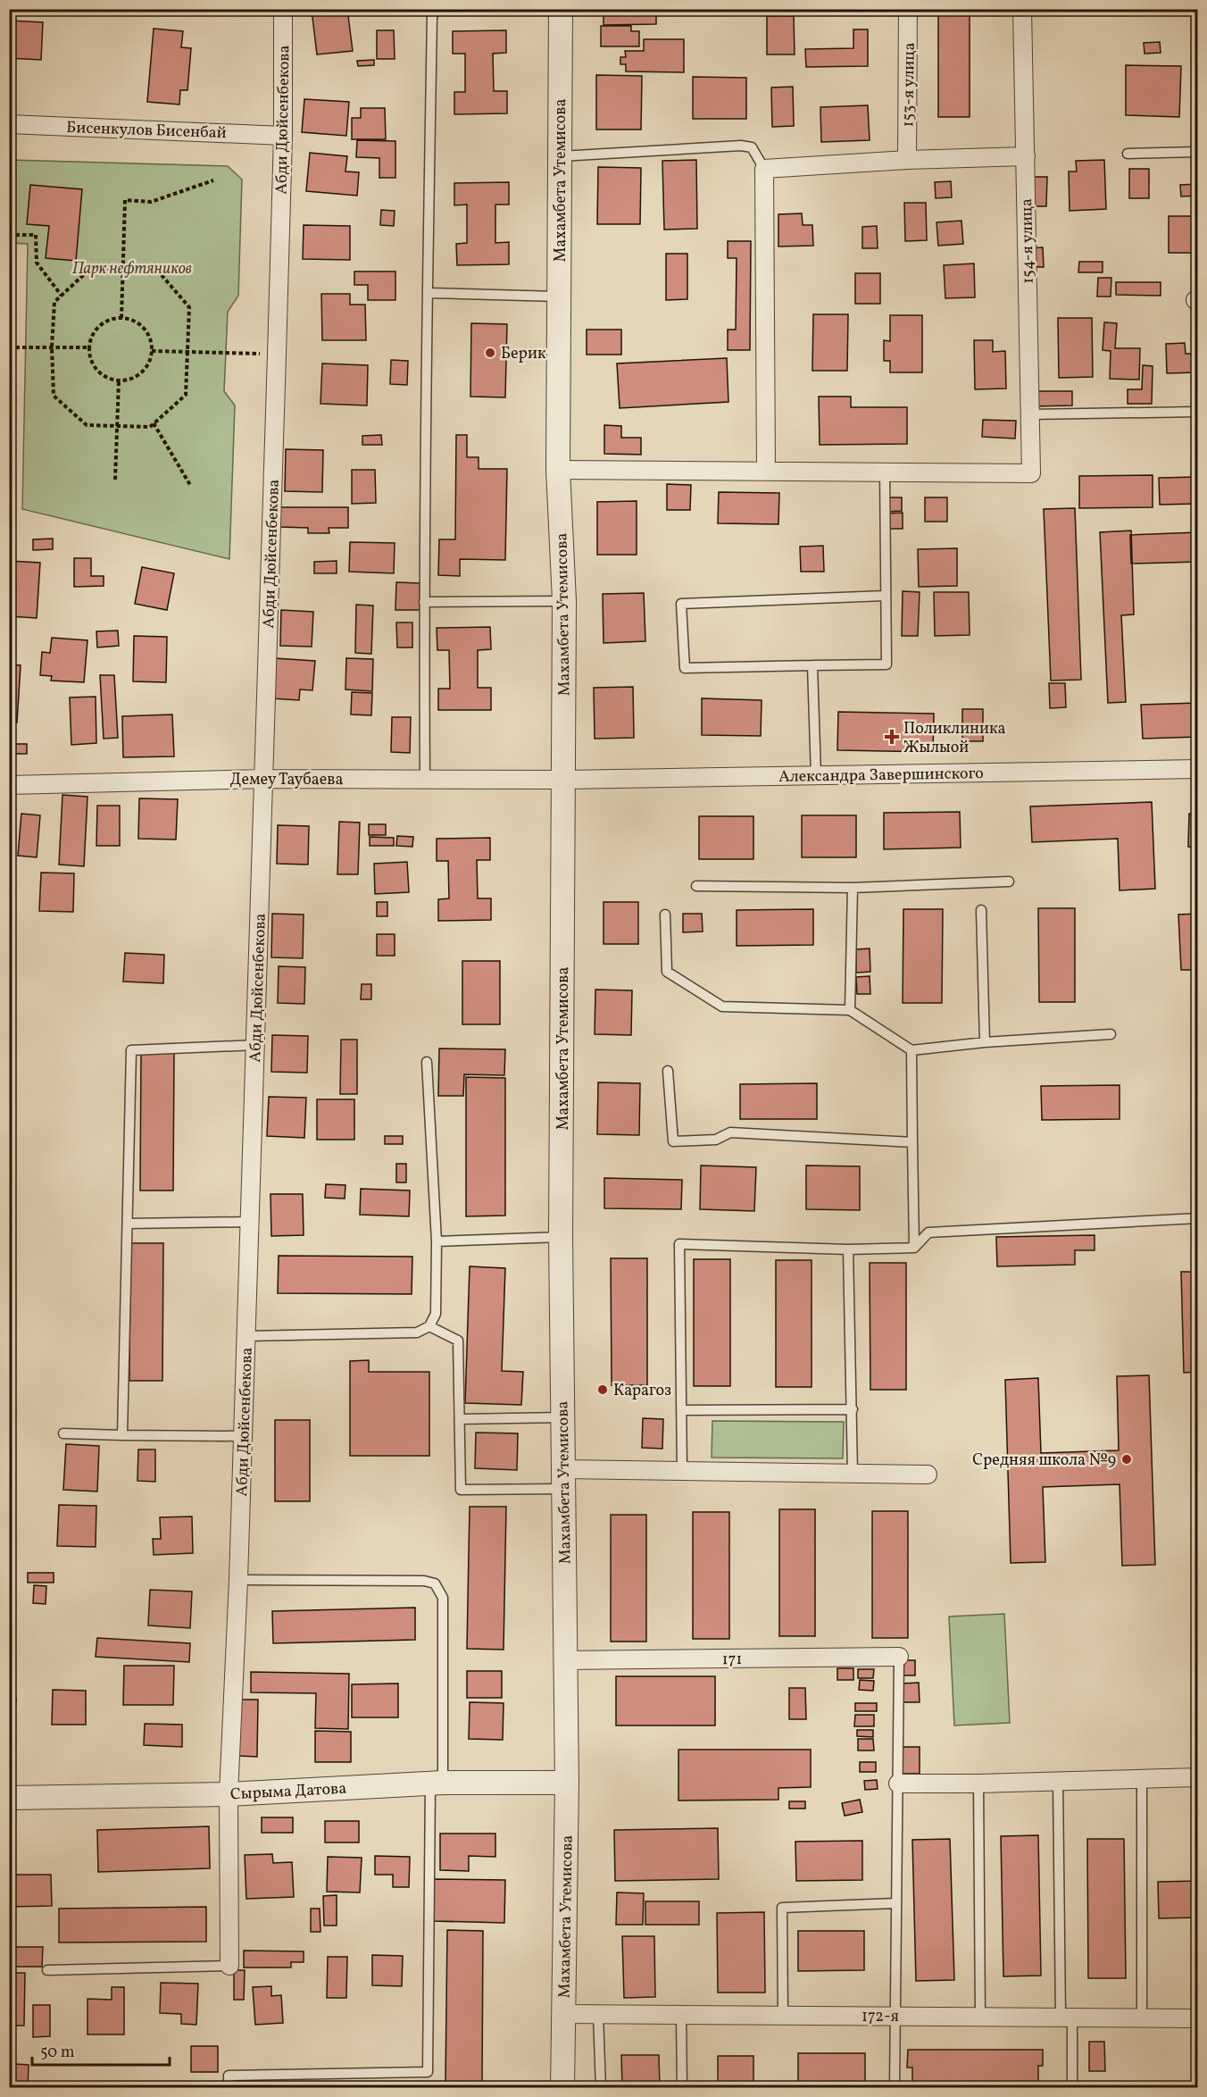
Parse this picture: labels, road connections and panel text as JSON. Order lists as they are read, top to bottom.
{
  "streets": {
    "street": [
      "153-я улица",
      "Абди Дюйсенбекова",
      "Бисенкулов Бисенбай",
      "Махамбета Утемисова",
      "154-я улица",
      "Александра Завершинского",
      "Демеу Таубаева",
      "171",
      "Сырыма Датова",
      "172-я"
    ]
  },
  "crossings": [
    ["Абди Дюйсенбекова", "Бисенкулов Бисенбай"],
    ["Абди Дюйсенбекова", "Демеу Таубаева"],
    ["Абди Дюйсенбекова", "Сырыма Датова"],
    ["Махамбета Утемисова", "Александра Завершинского"],
    ["Махамбета Утемисова", "Демеу Таубаева"],
    ["Махамбета Утемисова", "171"],
    ["Махамбета Утемисова", "Сырыма Датова"],
    ["Махамбета Утемисова", "172-я"],
    ["Александра Завершинского", "Демеу Таубаева"]
  ],
  "parks": ["Парк нефтяников"],
  "places": {
    "other": ["Берик", "Карагоз", "Средняя школа №9"],
    "health": ["Поликлиника Жылыой"]
  },
  "scale_bar": "50 m"
}
